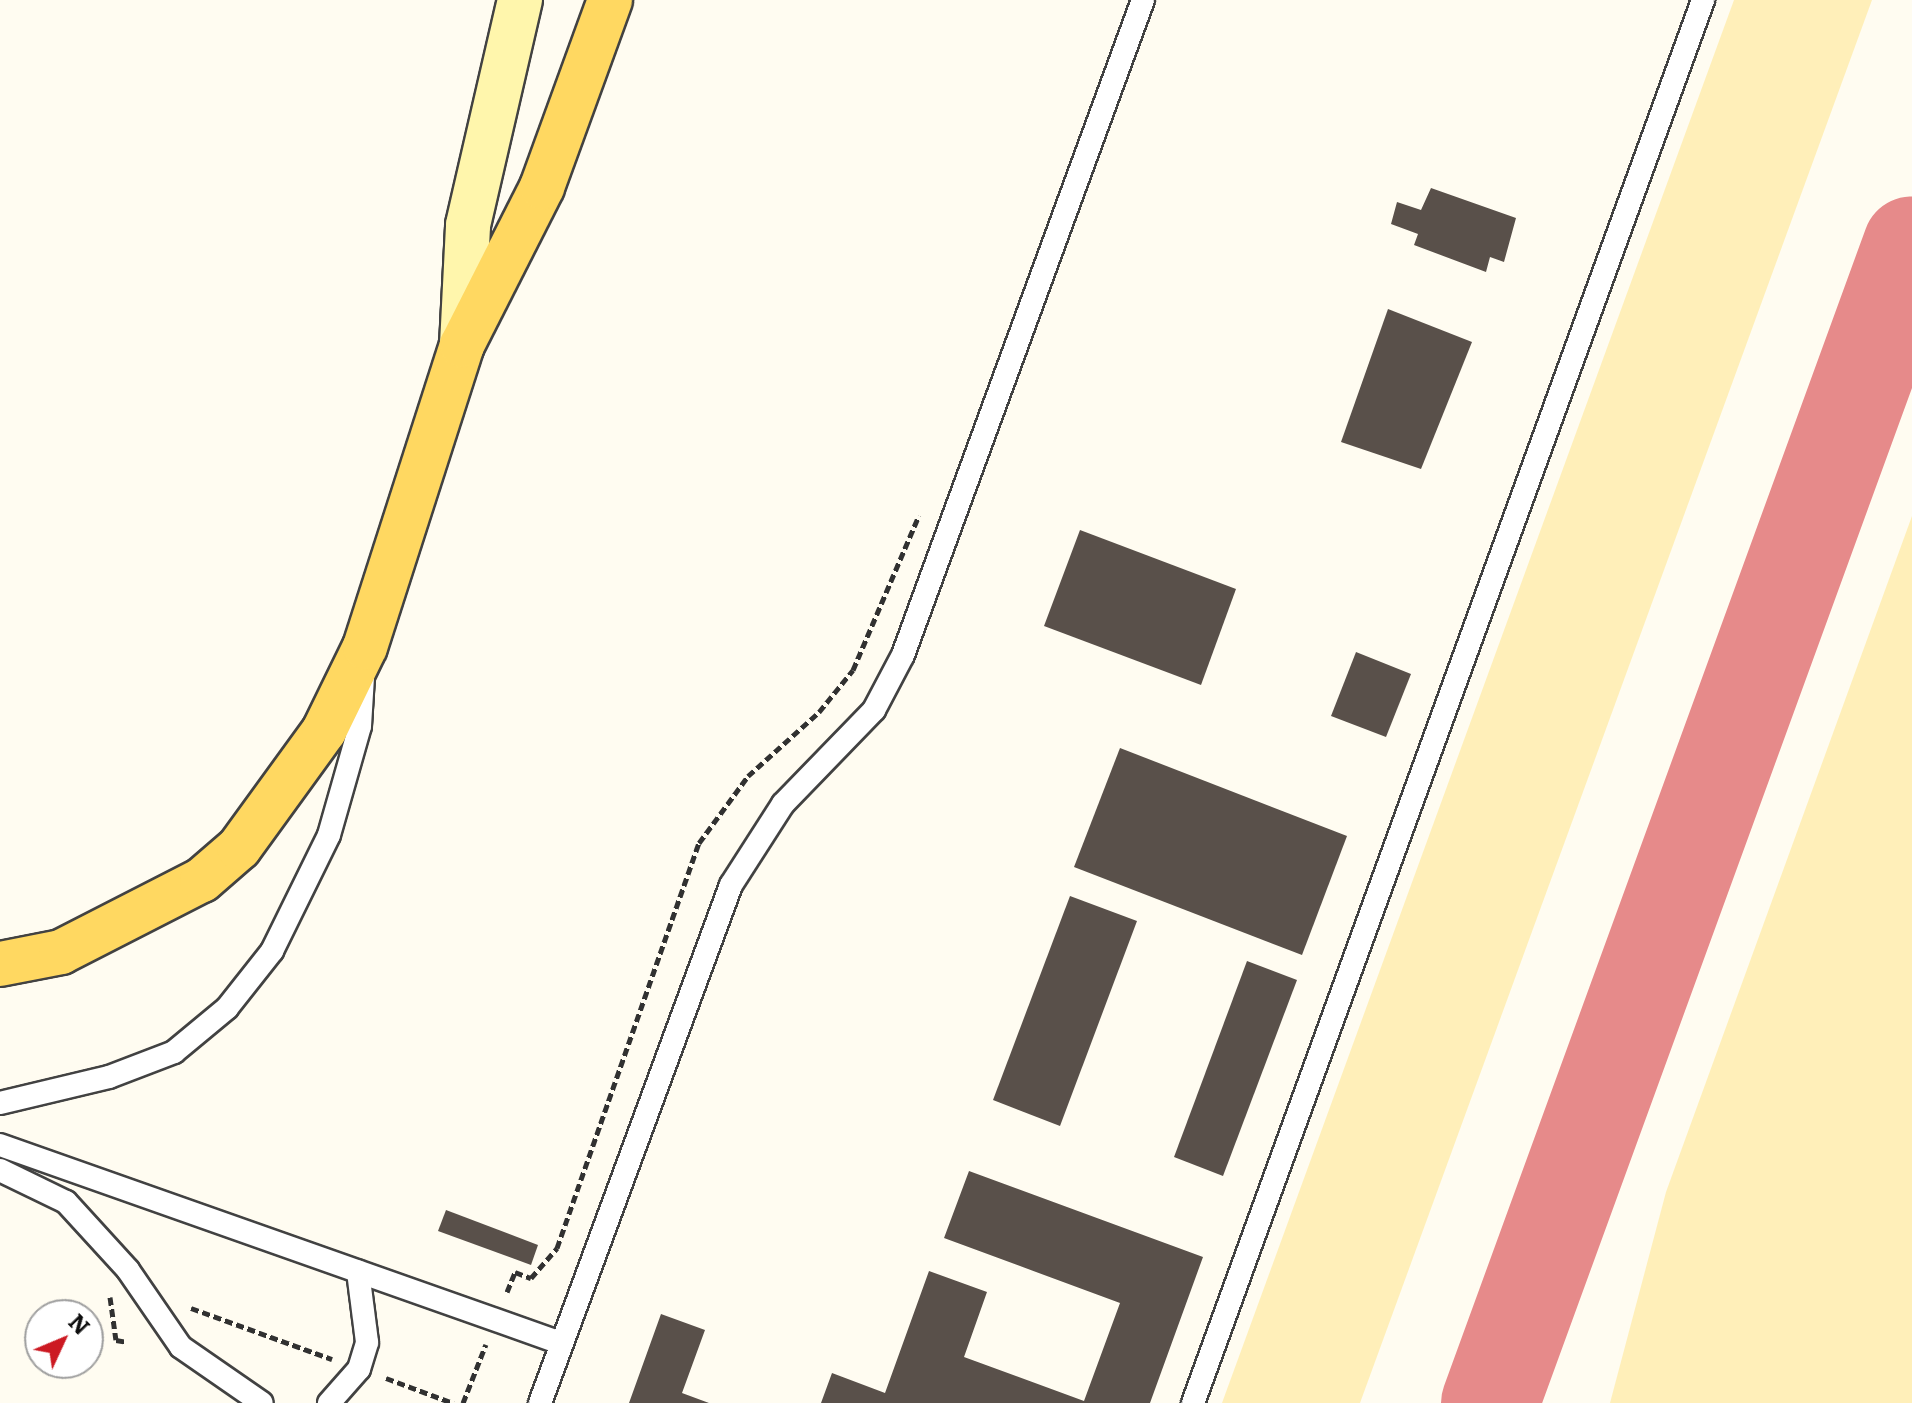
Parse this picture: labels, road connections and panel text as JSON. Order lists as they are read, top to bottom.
{
  "north": "top right"
}
